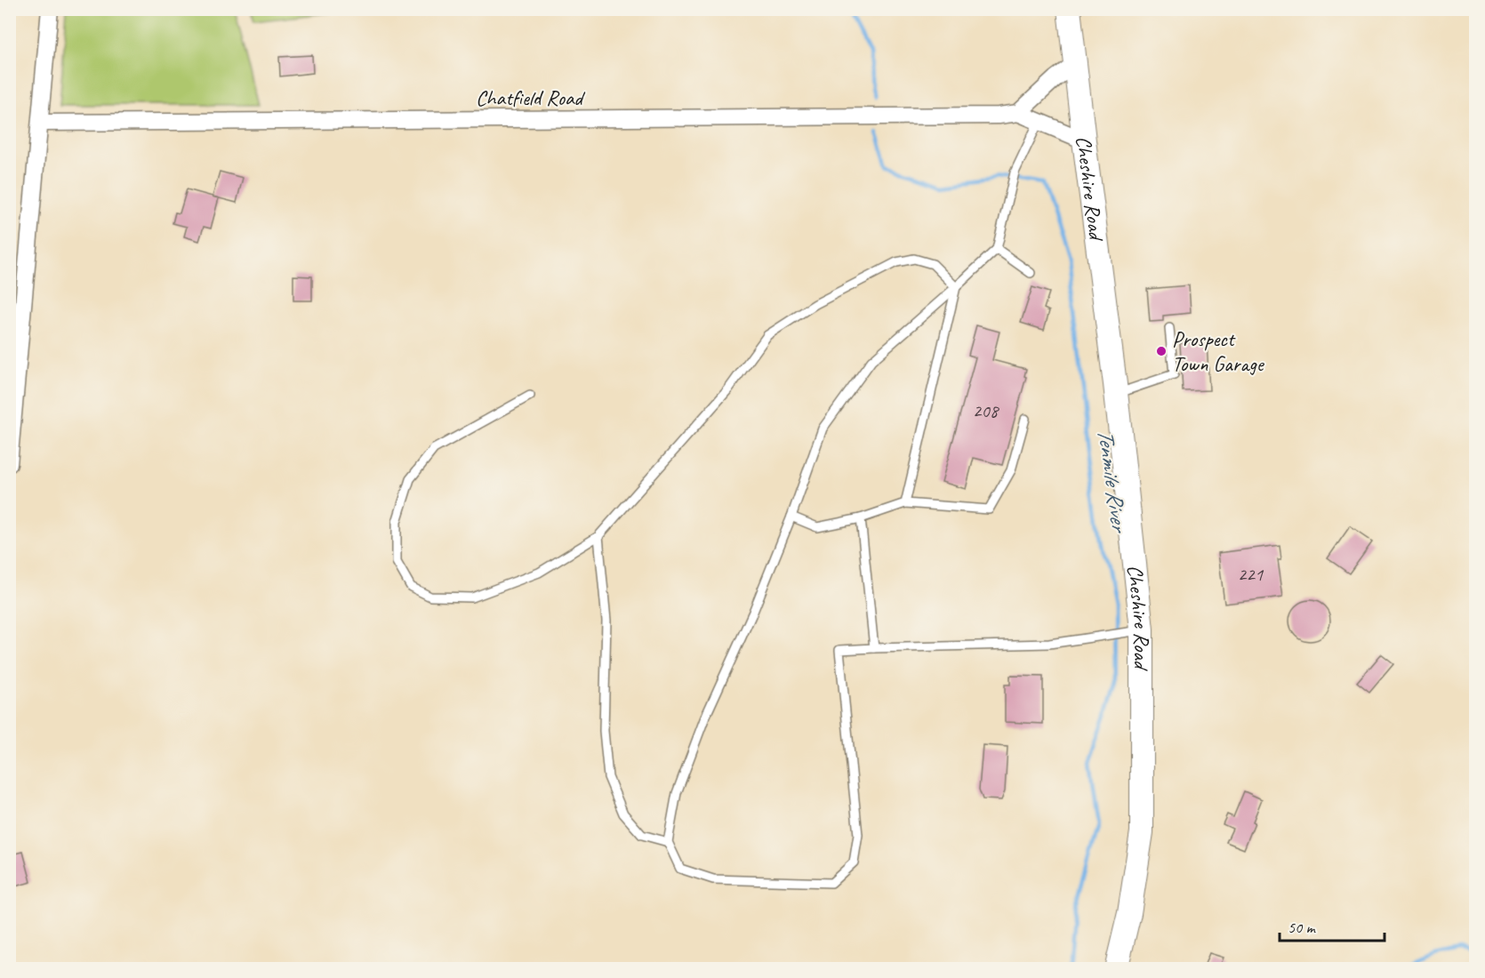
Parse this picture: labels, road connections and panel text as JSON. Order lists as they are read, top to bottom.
{
  "streets": {
    "main road": ["Cheshire Road"],
    "street": ["Chatfield Road"]
  },
  "crossings": [
    ["Chatfield Road", "Cheshire Road"]
  ],
  "water": ["Tenmile River"],
  "places": ["Prospect Town Garage"],
  "house_numbers": ["208", "221"],
  "scale_bar": "50 m"
}
